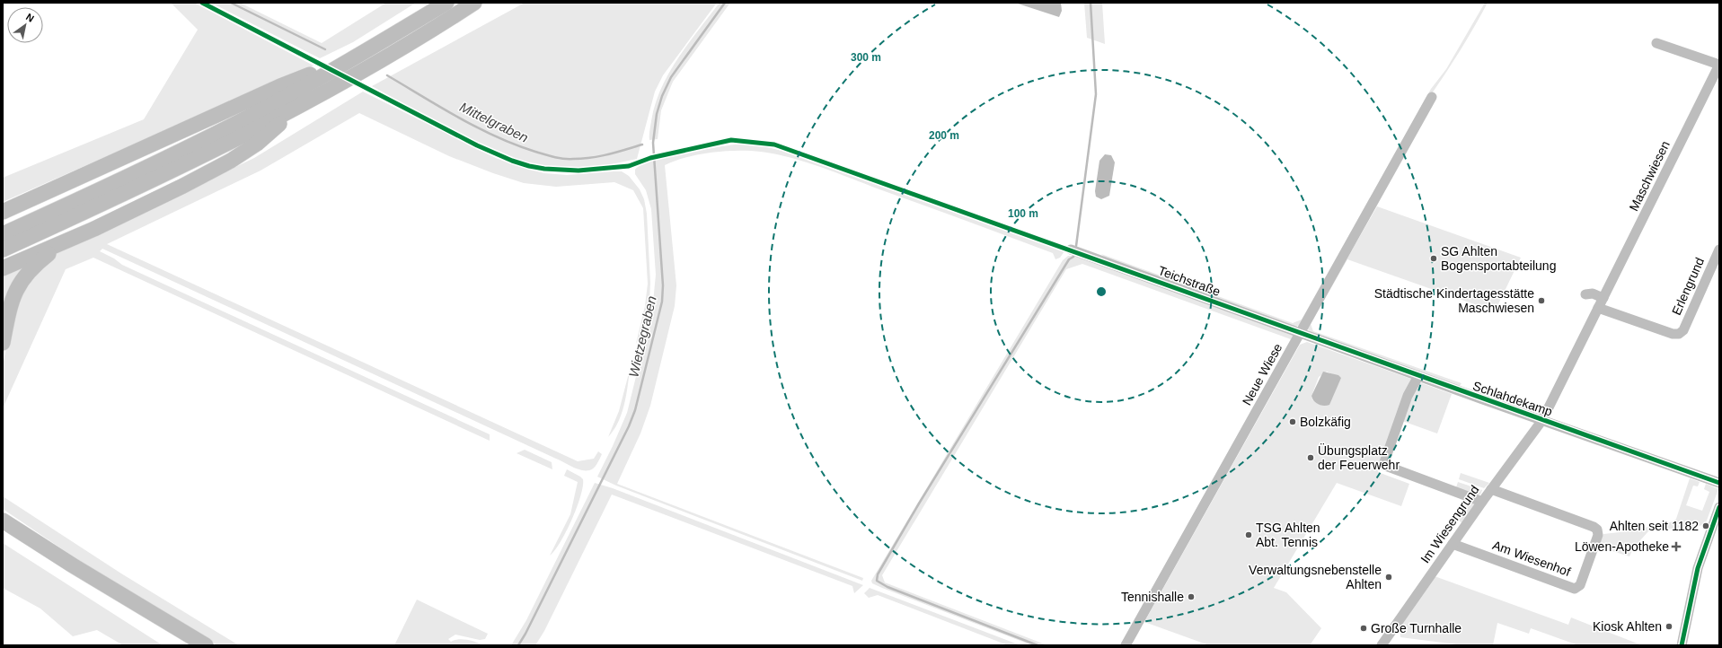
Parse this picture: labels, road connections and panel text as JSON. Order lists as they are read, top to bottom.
{
  "streets": {
    "street": [
      "Maschwiesen",
      "Teichstraße",
      "Erlengrund",
      "Neue Wiese",
      "Schlahdekamp",
      "Im Wiesengrund",
      "Am Wiesenhof"
    ]
  },
  "crossings": [
    ["Maschwiesen", "Erlengrund"],
    ["Maschwiesen", "Schlahdekamp"],
    ["Maschwiesen", "Im Wiesengrund"],
    ["Teichstraße", "Neue Wiese"],
    ["Teichstraße", "Schlahdekamp"],
    ["Neue Wiese", "Schlahdekamp"],
    ["Schlahdekamp", "Im Wiesengrund"],
    ["Im Wiesengrund", "Am Wiesenhof"]
  ],
  "water": ["Mittelgraben", "Wietzegraben"],
  "places": {
    "other": [
      "SG Ahlten Bogensportabteilung",
      "Städtische Kindertagesstätte Maschwiesen",
      "Bolzkäfig",
      "Übungsplatz der Feuerwehr",
      "Ahlten seit 1182",
      "TSG Ahlten Abt. Tennis",
      "Verwaltungsnebenstelle Ahlten",
      "Tennishalle",
      "Kiosk Ahlten",
      "Große Turnhalle"
    ],
    "health": ["Löwen-Apotheke"]
  },
  "north": "top right",
  "rings": ["300 m", "200 m", "100 m"]
}
